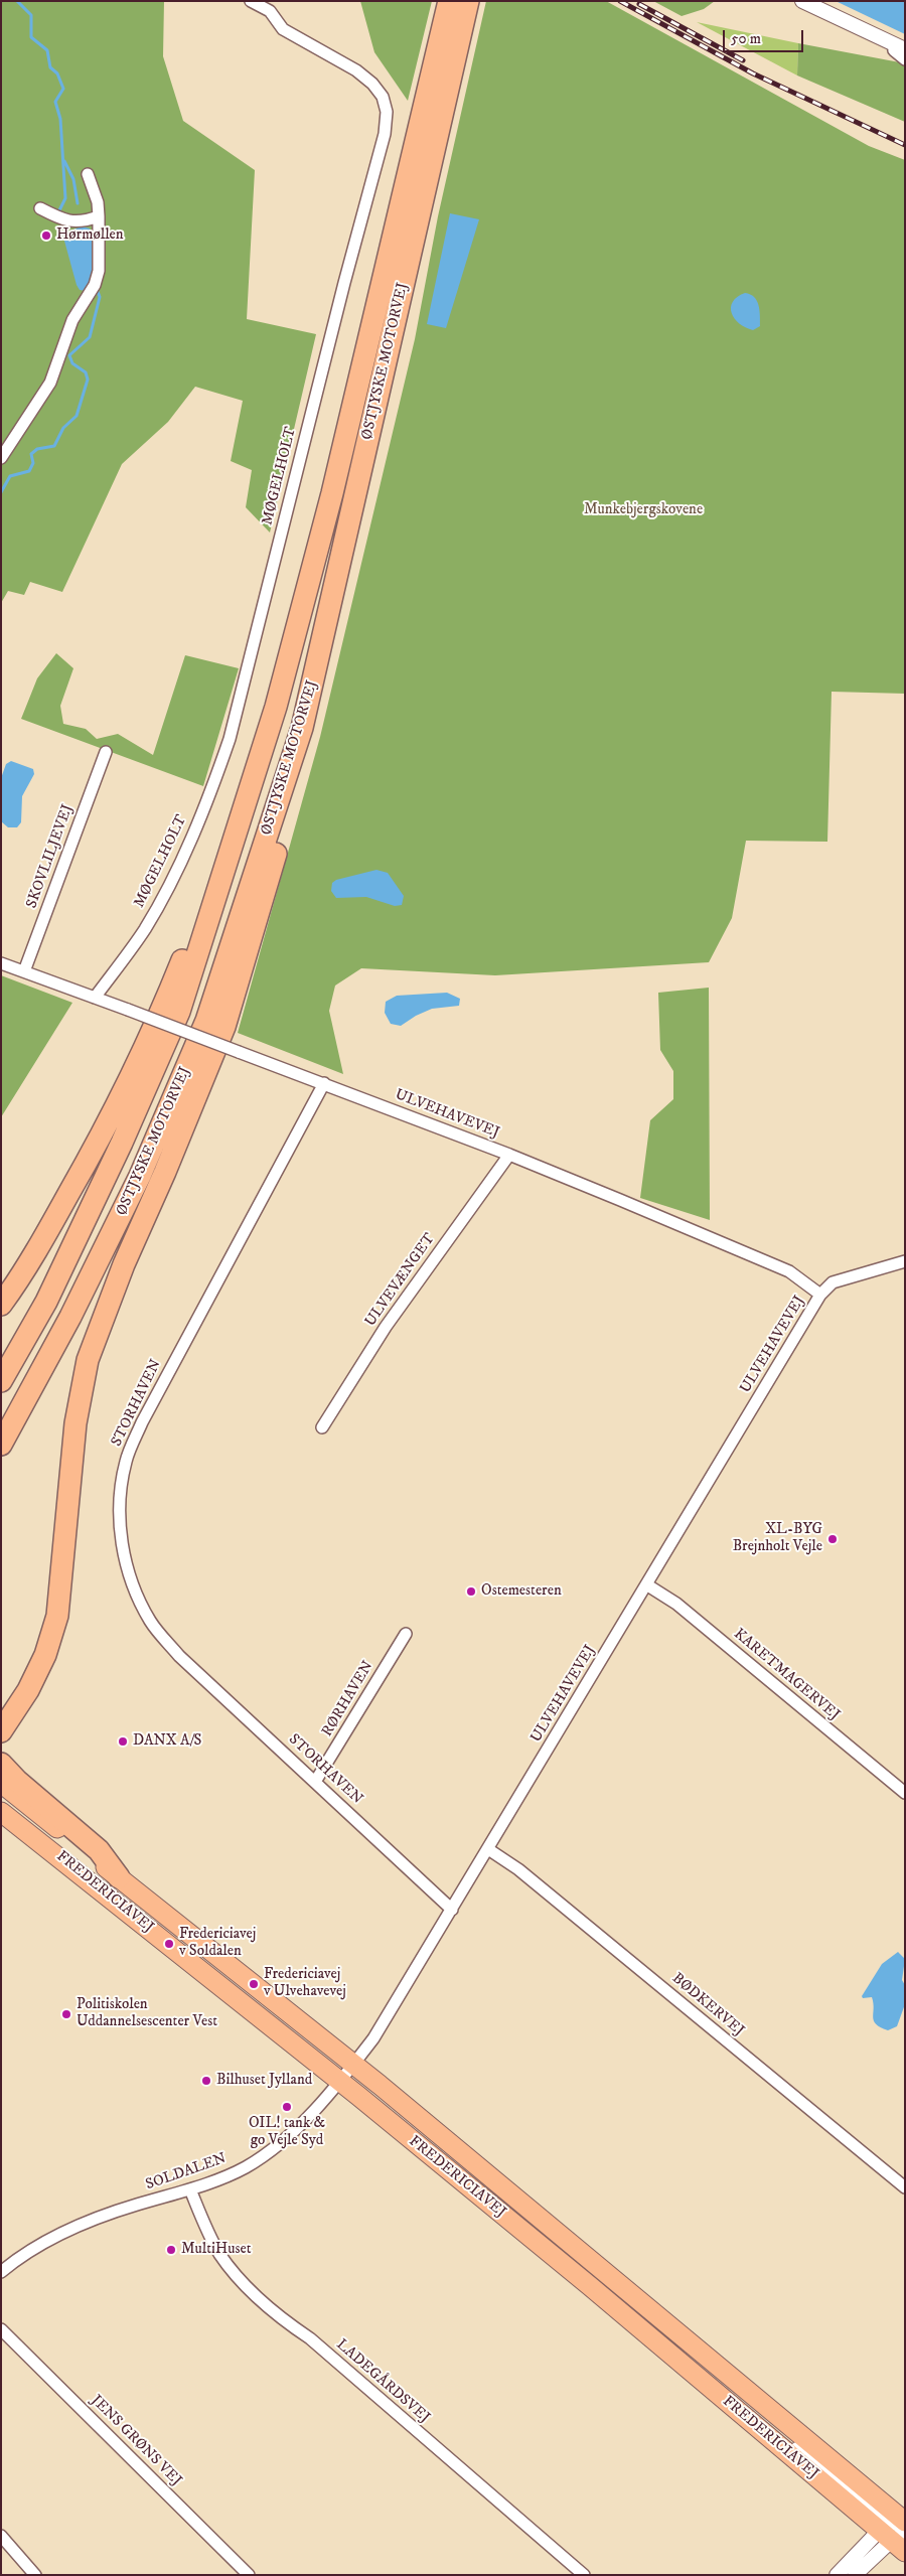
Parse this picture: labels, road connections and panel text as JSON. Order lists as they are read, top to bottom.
{
  "streets": {
    "highway": ["ØSTJYSKE MOTORVEJ"],
    "main road": ["FREDERICIAVEJ"],
    "street": [
      "MØGELHOLT",
      "SKOVLILJEVEJ",
      "ULVEHAVEVEJ",
      "ULVEVÆNGET",
      "STORHAVEN",
      "KARETMAGERVEJ",
      "RØRHAVEN",
      "BØDKERVEJ",
      "SOLDALEN",
      "LADEGÅRDSVEJ",
      "JENS GRØNS VEJ"
    ]
  },
  "crossings": [
    ["MØGELHOLT", "ULVEHAVEVEJ"],
    ["SKOVLILJEVEJ", "ULVEHAVEVEJ"],
    ["ULVEHAVEVEJ", "ULVEVÆNGET"],
    ["ULVEHAVEVEJ", "STORHAVEN"],
    ["ULVEHAVEVEJ", "KARETMAGERVEJ"],
    ["ULVEHAVEVEJ", "FREDERICIAVEJ"],
    ["ULVEHAVEVEJ", "BØDKERVEJ"],
    ["ULVEHAVEVEJ", "SOLDALEN"],
    ["STORHAVEN", "RØRHAVEN"],
    ["FREDERICIAVEJ", "SOLDALEN"],
    ["SOLDALEN", "LADEGÅRDSVEJ"]
  ],
  "parks": ["Munkebjergskovene"],
  "places": [
    "Hørmøllen",
    "XL-BYG Brejnholt Vejle",
    "Ostemesteren",
    "DANX A/S",
    "Fredericiavej v Soldalen",
    "Fredericiavej v Ulvehavevej",
    "Politiskolen Uddannelsescenter Vest",
    "Bilhuset Jylland",
    "OIL! tank & go Vejle Syd",
    "MultiHuset"
  ],
  "scale_bar": "50 m"
}
